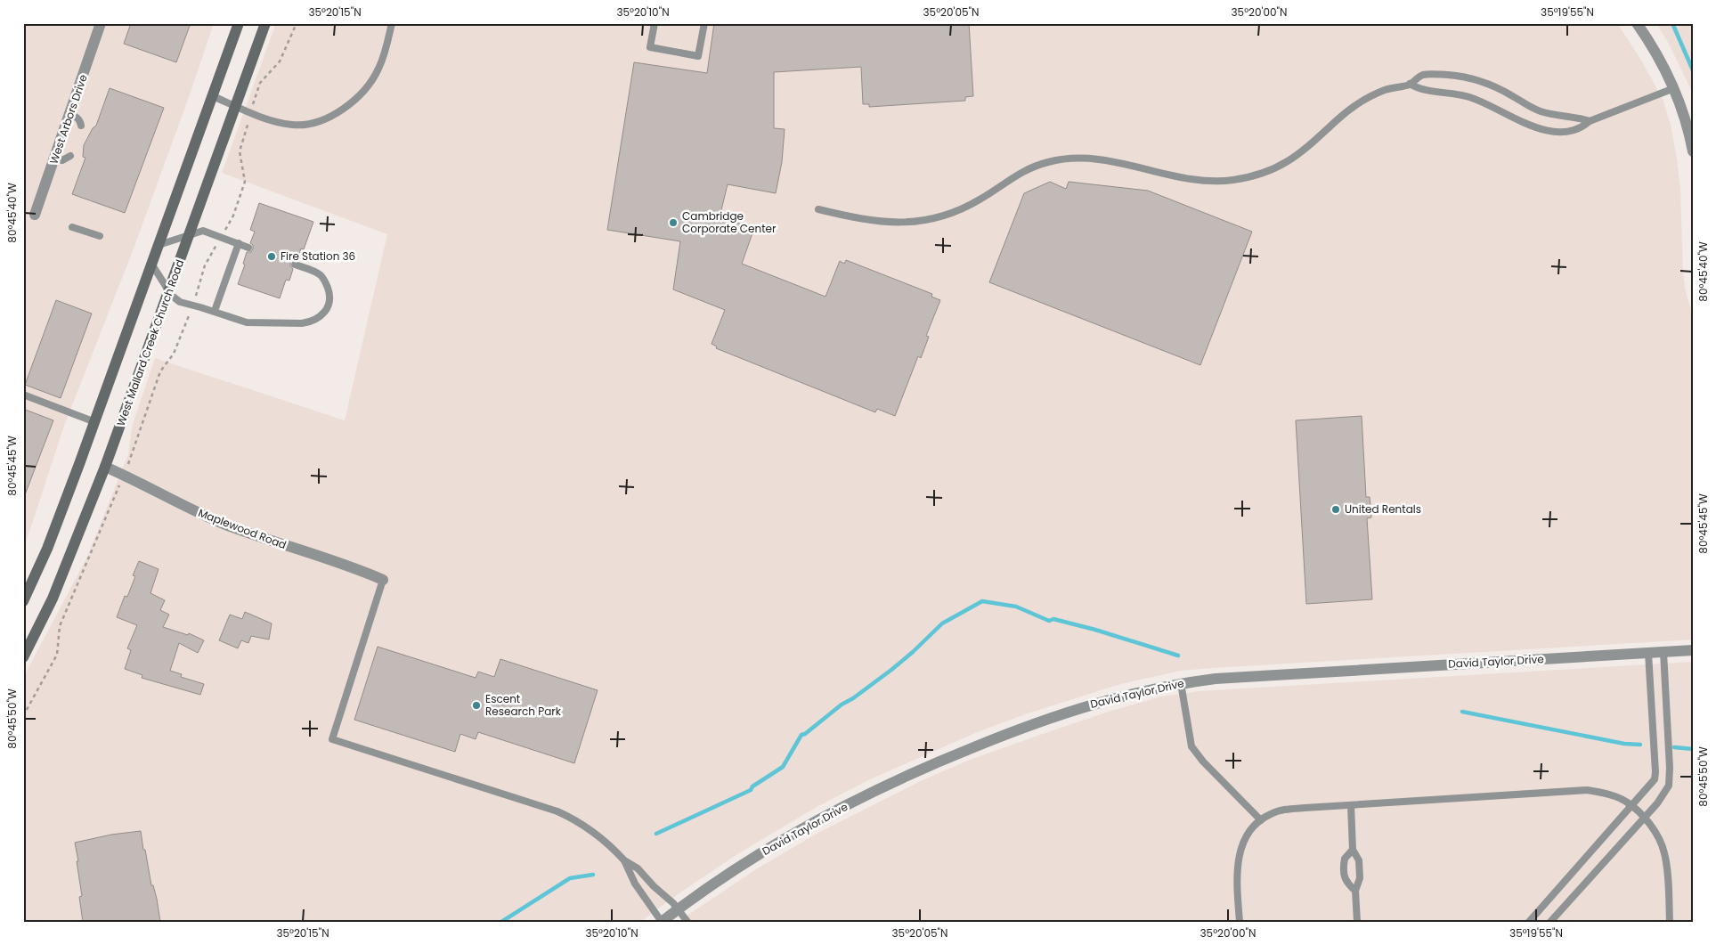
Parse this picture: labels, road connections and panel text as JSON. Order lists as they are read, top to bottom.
{
  "streets": {
    "main road": ["West Mallard Creek Church Road"],
    "street": ["West Arbors Drive", "Maplewood Road", "David Taylor Drive"]
  },
  "crossings": [
    ["West Mallard Creek Church Road", "Maplewood Road"]
  ],
  "places": [
    "Cambridge Corporate Center",
    "Fire Station 36",
    "United Rentals",
    "Escent Research Park"
  ],
  "coordinates": [
    "35°20'15\"N",
    "35°20'10\"N",
    "35°20'05\"N",
    "35°20'00\"N",
    "35°19'55\"N",
    "80°45'40\"W",
    "80°45'45\"W",
    "80°45'50\"W"
  ]
}
